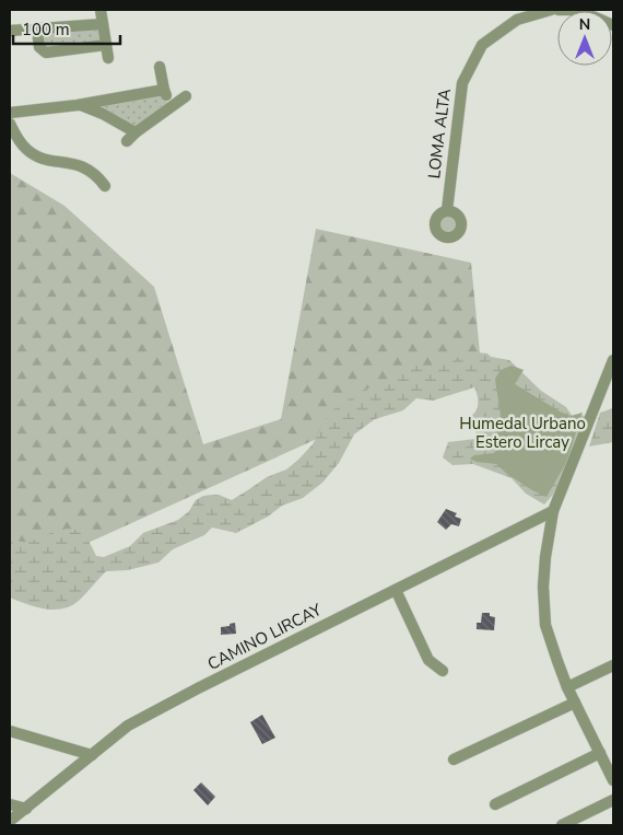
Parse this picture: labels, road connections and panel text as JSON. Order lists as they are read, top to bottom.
{
  "streets": {
    "street": ["LOMA ALTA", "CAMINO LIRCAY"]
  },
  "parks": ["Humedal Urbano Estero Lircay"],
  "scale_bar": "100 m",
  "north": "top"
}
